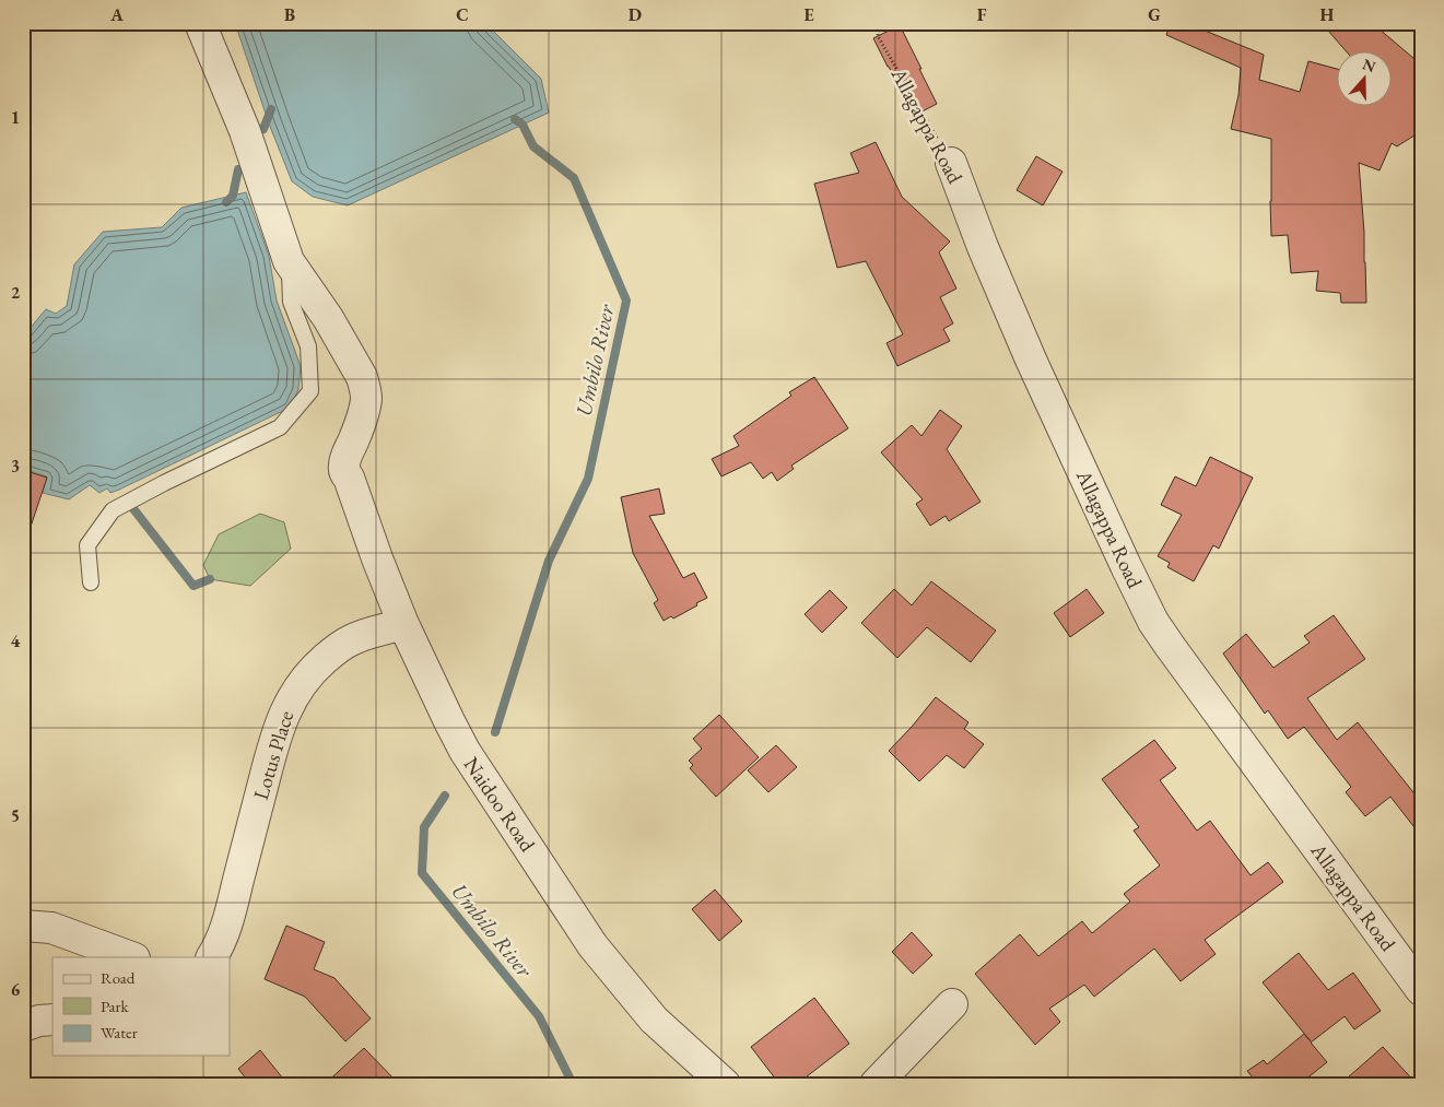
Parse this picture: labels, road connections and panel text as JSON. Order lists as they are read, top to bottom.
{
  "streets": {
    "street": ["Allagappa Road", "Lotus Place", "Naidoo Road"]
  },
  "crossings": [
    ["Lotus Place", "Naidoo Road"]
  ],
  "water": ["Umbilo River"],
  "legend": ["Road", "Park", "Water"],
  "north": "top",
  "grid": {
    "columns": [
      "A",
      "B",
      "C",
      "D",
      "E",
      "F",
      "G",
      "H"
    ],
    "rows": [
      "1",
      "2",
      "3",
      "4",
      "5",
      "6"
    ]
  }
}
